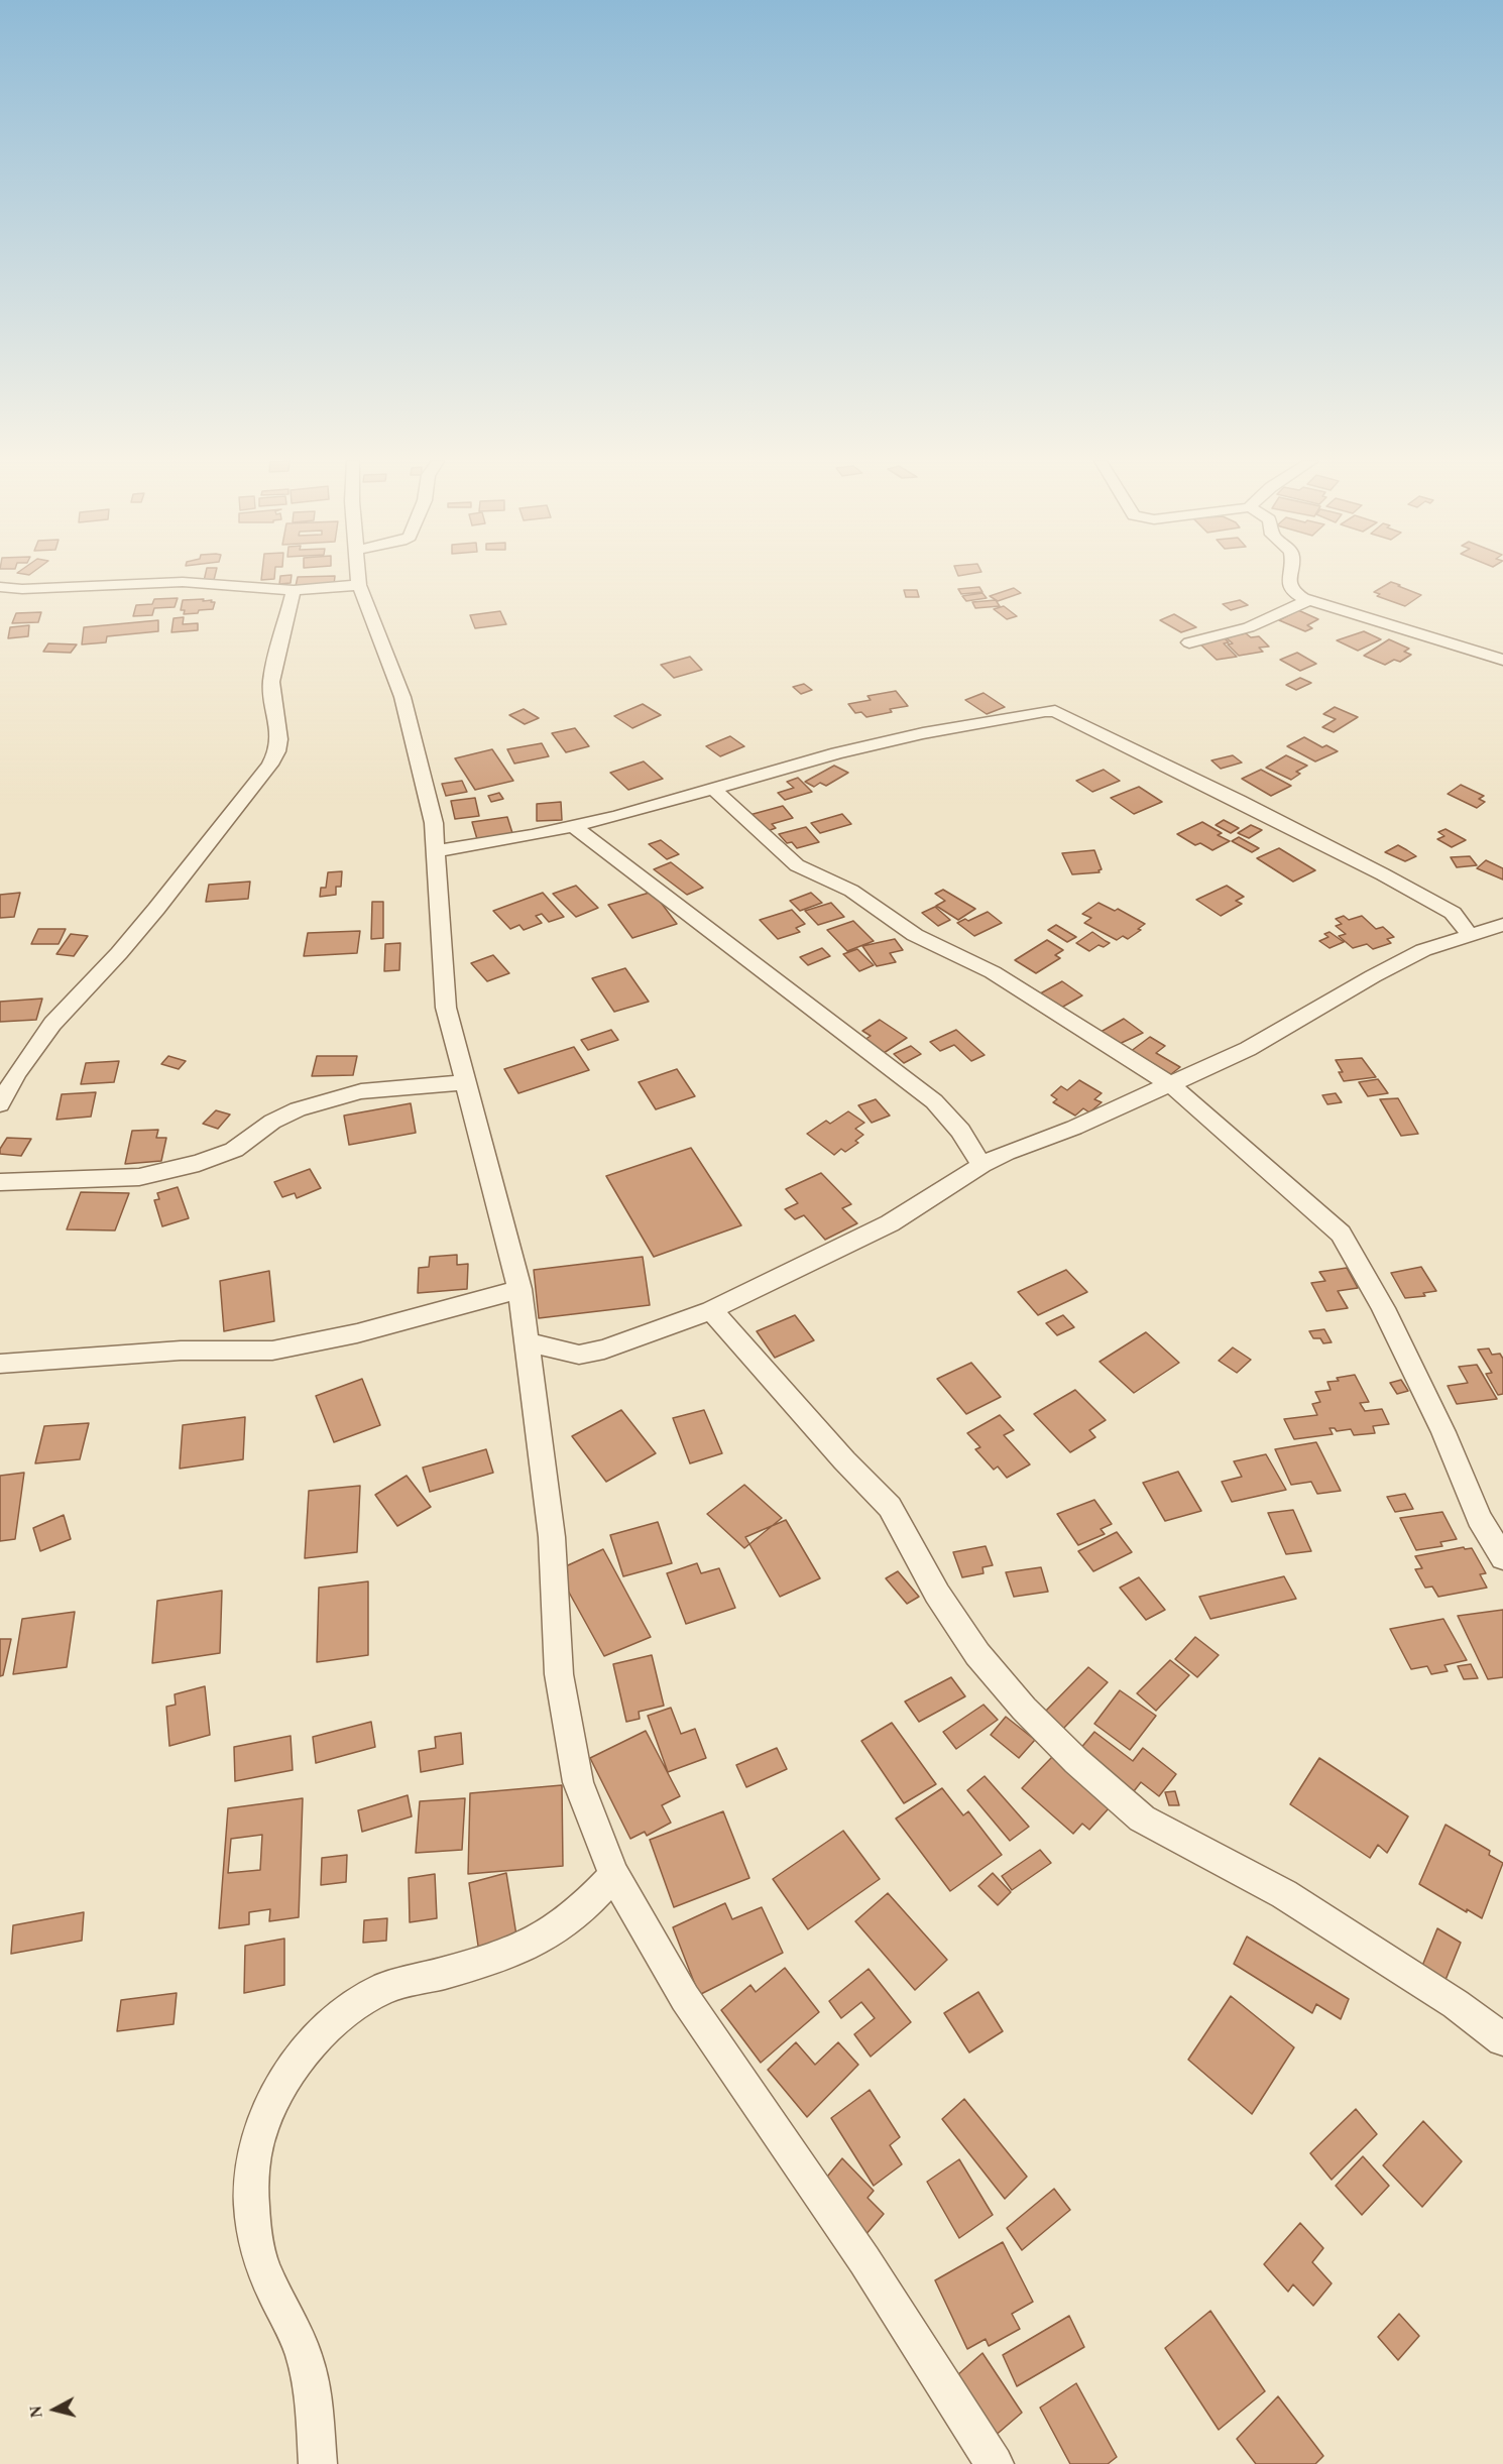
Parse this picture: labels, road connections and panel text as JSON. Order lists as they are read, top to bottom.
{
  "north": "left"
}
